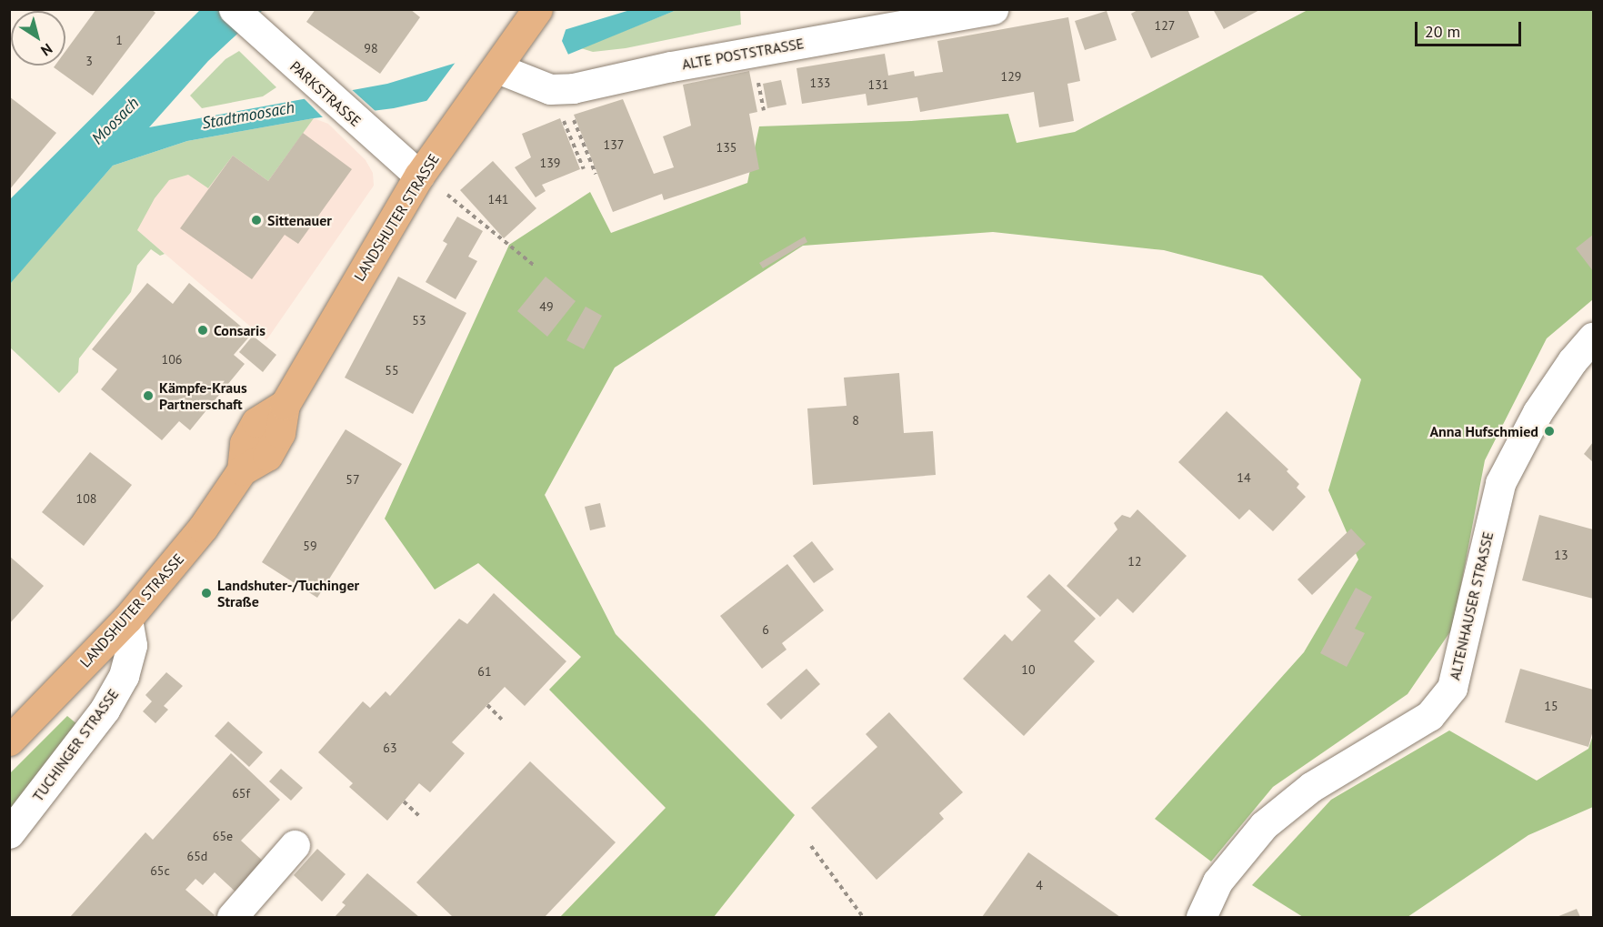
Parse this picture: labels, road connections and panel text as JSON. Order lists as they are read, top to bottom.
{
  "streets": {
    "main road": ["LANDSHUTER STRASSE"],
    "street": [
      "ALTE POSTSTRASSE",
      "PARKSTRASSE",
      "ALTENHAUSER STRASSE",
      "TUCHINGER STRASSE"
    ]
  },
  "crossings": [
    ["ALTE POSTSTRASSE", "LANDSHUTER STRASSE"],
    ["PARKSTRASSE", "LANDSHUTER STRASSE"],
    ["LANDSHUTER STRASSE", "TUCHINGER STRASSE"]
  ],
  "water": ["Stadtmoosach", "Moosach"],
  "places": [
    "Sittenauer",
    "Consaris",
    "Kämpfe-Kraus Partnerschaft",
    "Anna Hufschmied",
    "Landshuter-/Tuchinger Straße"
  ],
  "house_numbers": [
    "127",
    "1",
    "98",
    "3",
    "129",
    "133",
    "131",
    "137",
    "135",
    "139",
    "141",
    "49",
    "53",
    "106",
    "55",
    "8",
    "14",
    "57",
    "108",
    "59",
    "13",
    "12",
    "6",
    "10",
    "61",
    "15",
    "63",
    "65f",
    "65e",
    "65d",
    "65c",
    "4"
  ],
  "scale_bar": "20 m",
  "north": "bottom right"
}
